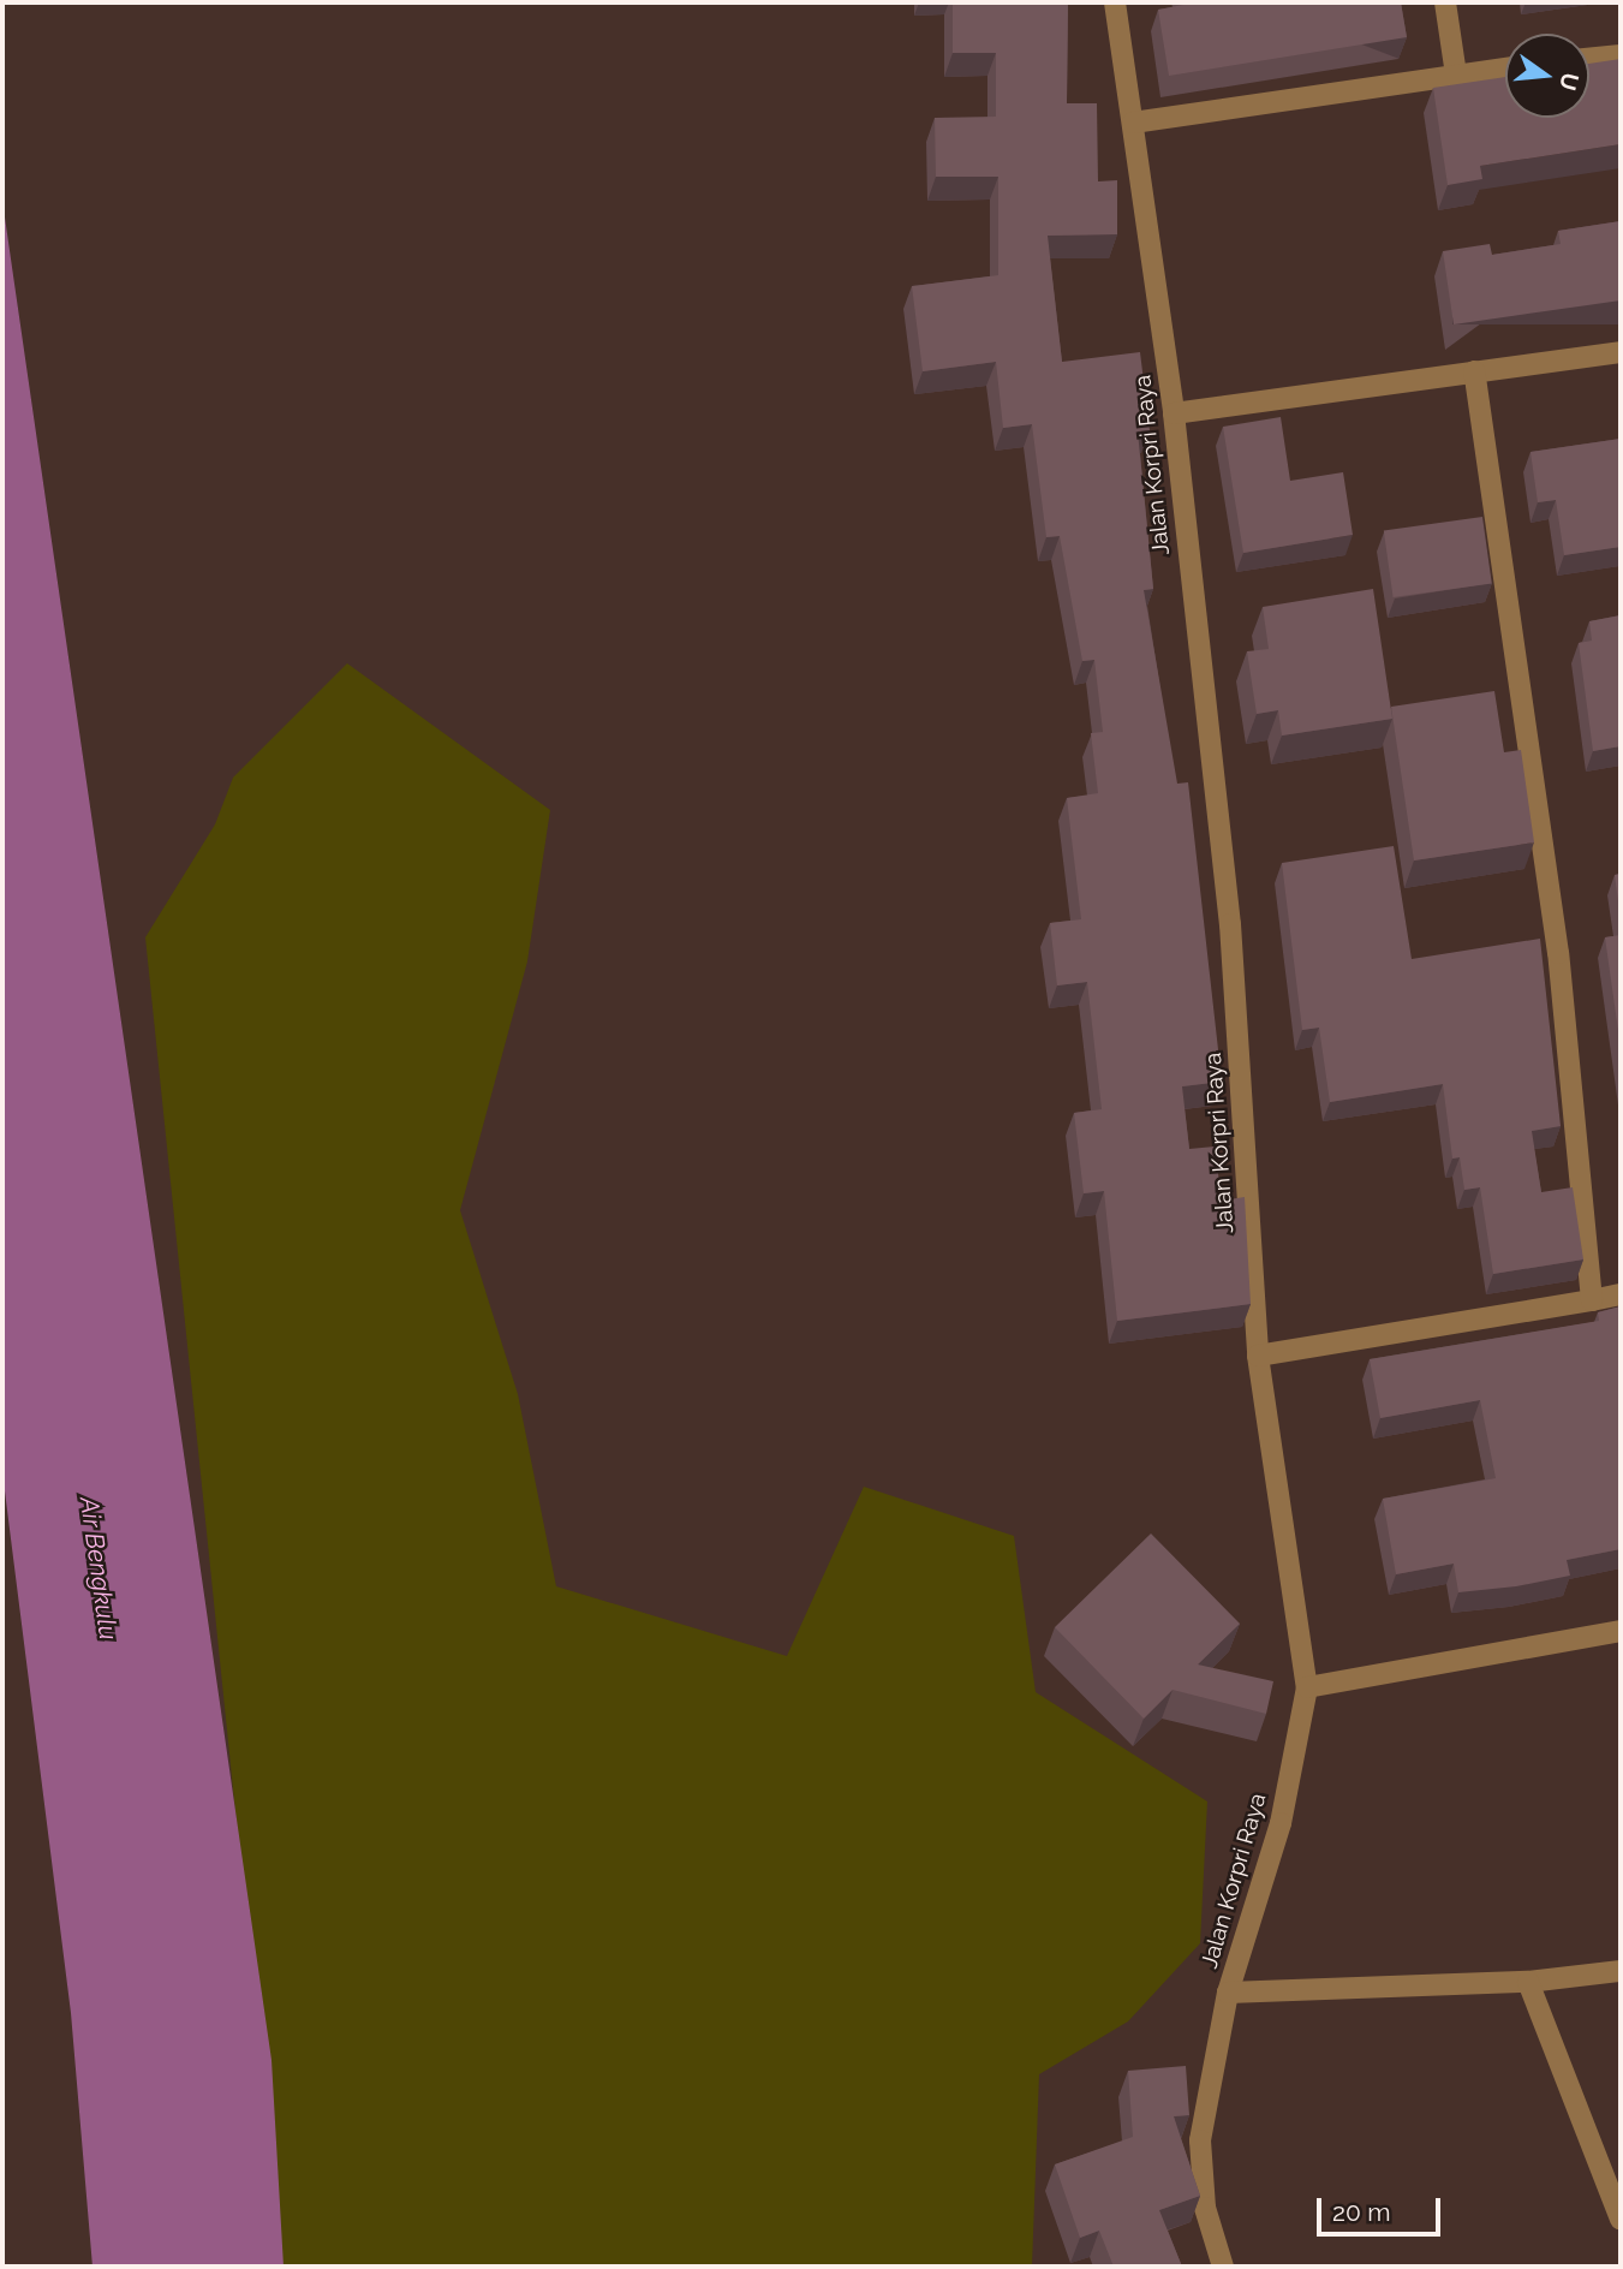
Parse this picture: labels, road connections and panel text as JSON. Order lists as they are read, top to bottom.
{
  "streets": {
    "street": ["Jalan Korpri Raya"]
  },
  "water": ["Air Bengkulu"],
  "scale_bar": "20 m",
  "north": "right"
}
